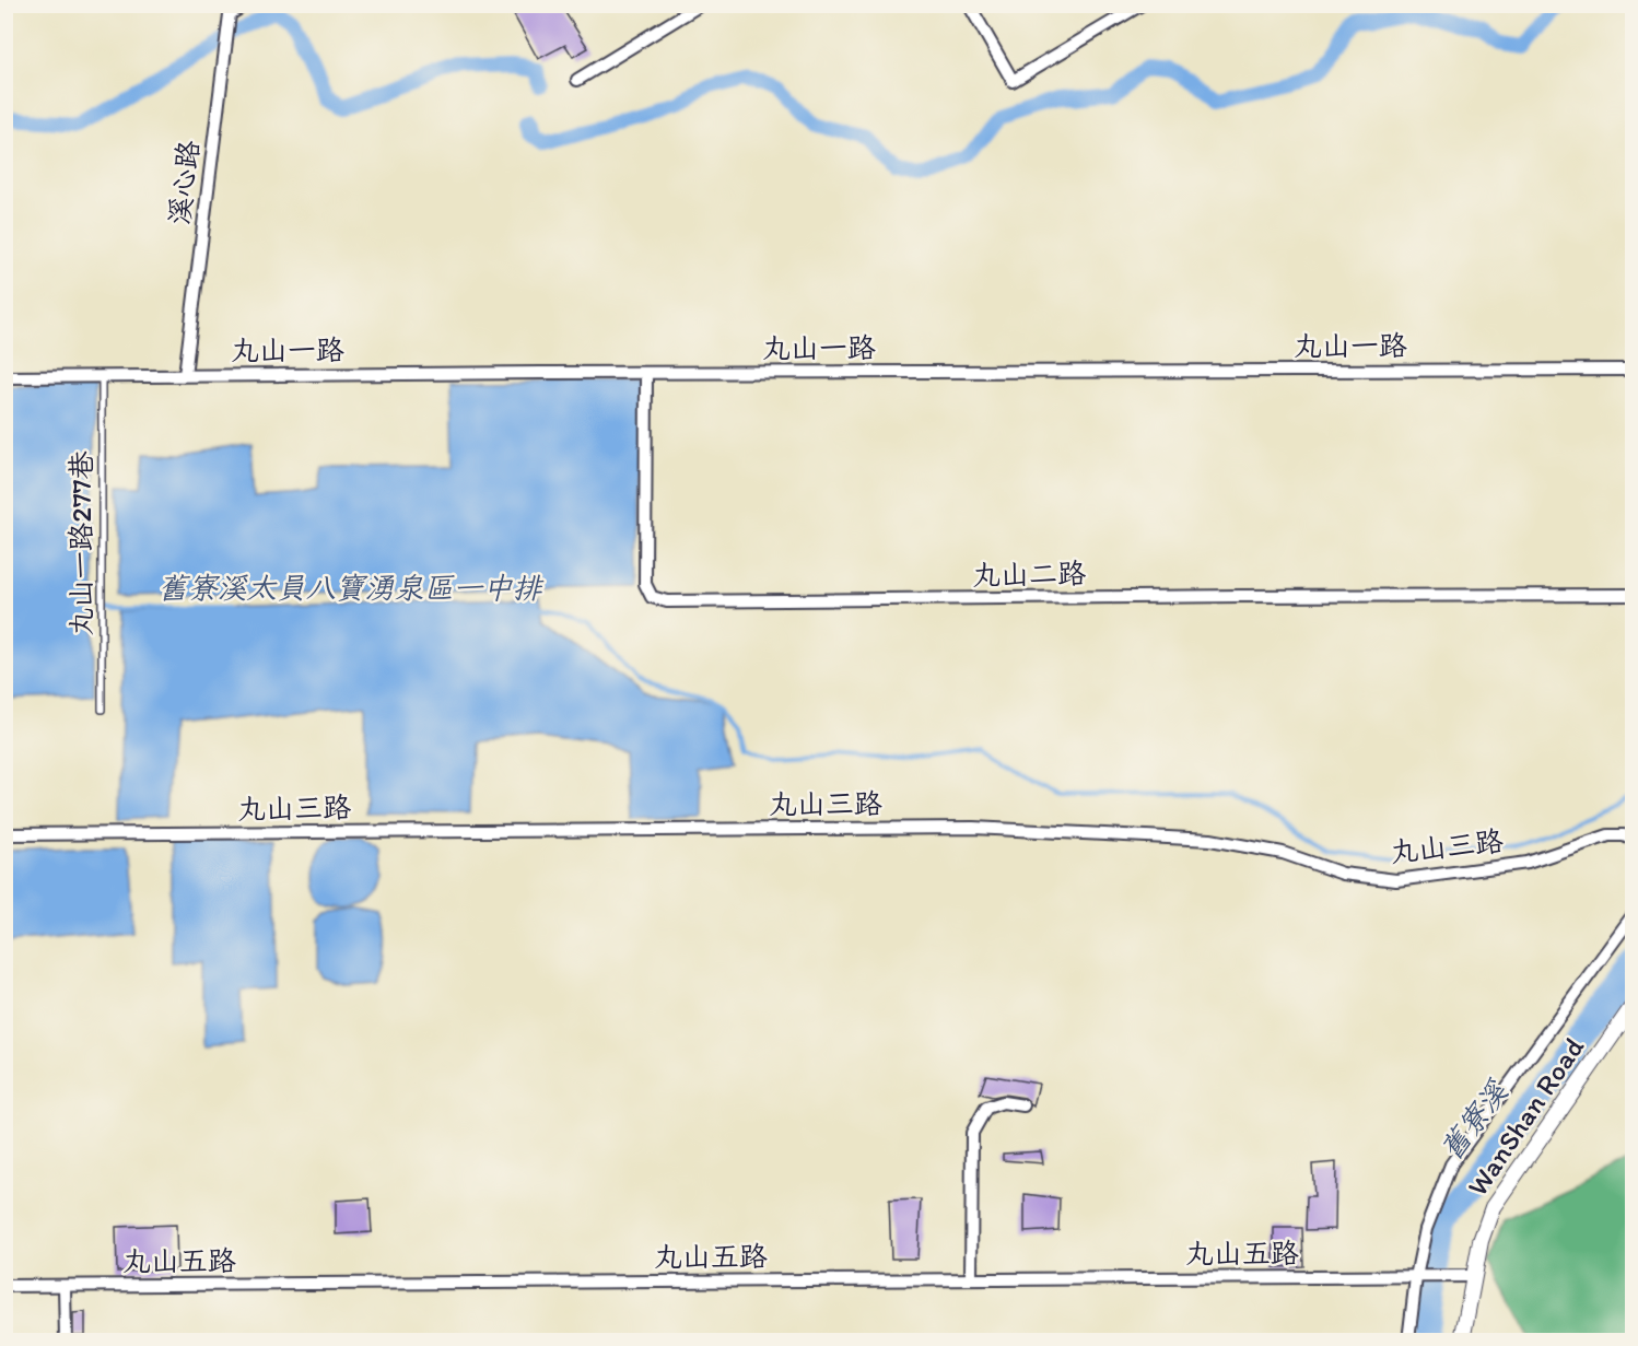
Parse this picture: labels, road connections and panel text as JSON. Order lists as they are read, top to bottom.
{
  "streets": {
    "street": [
      "溪心路",
      "丸山一路",
      "丸山二路",
      "丸山三路",
      "WanShan Road",
      "丸山五路"
    ],
    "lane": ["丸山一路277巷"]
  },
  "crossings": [
    ["溪心路", "丸山一路"],
    ["丸山一路", "丸山一路277巷"],
    ["丸山一路", "丸山二路"],
    ["WanShan Road", "丸山五路"]
  ],
  "water": ["舊寮溪太員八寶湧泉區一中排", "舊寮溪"]
}
